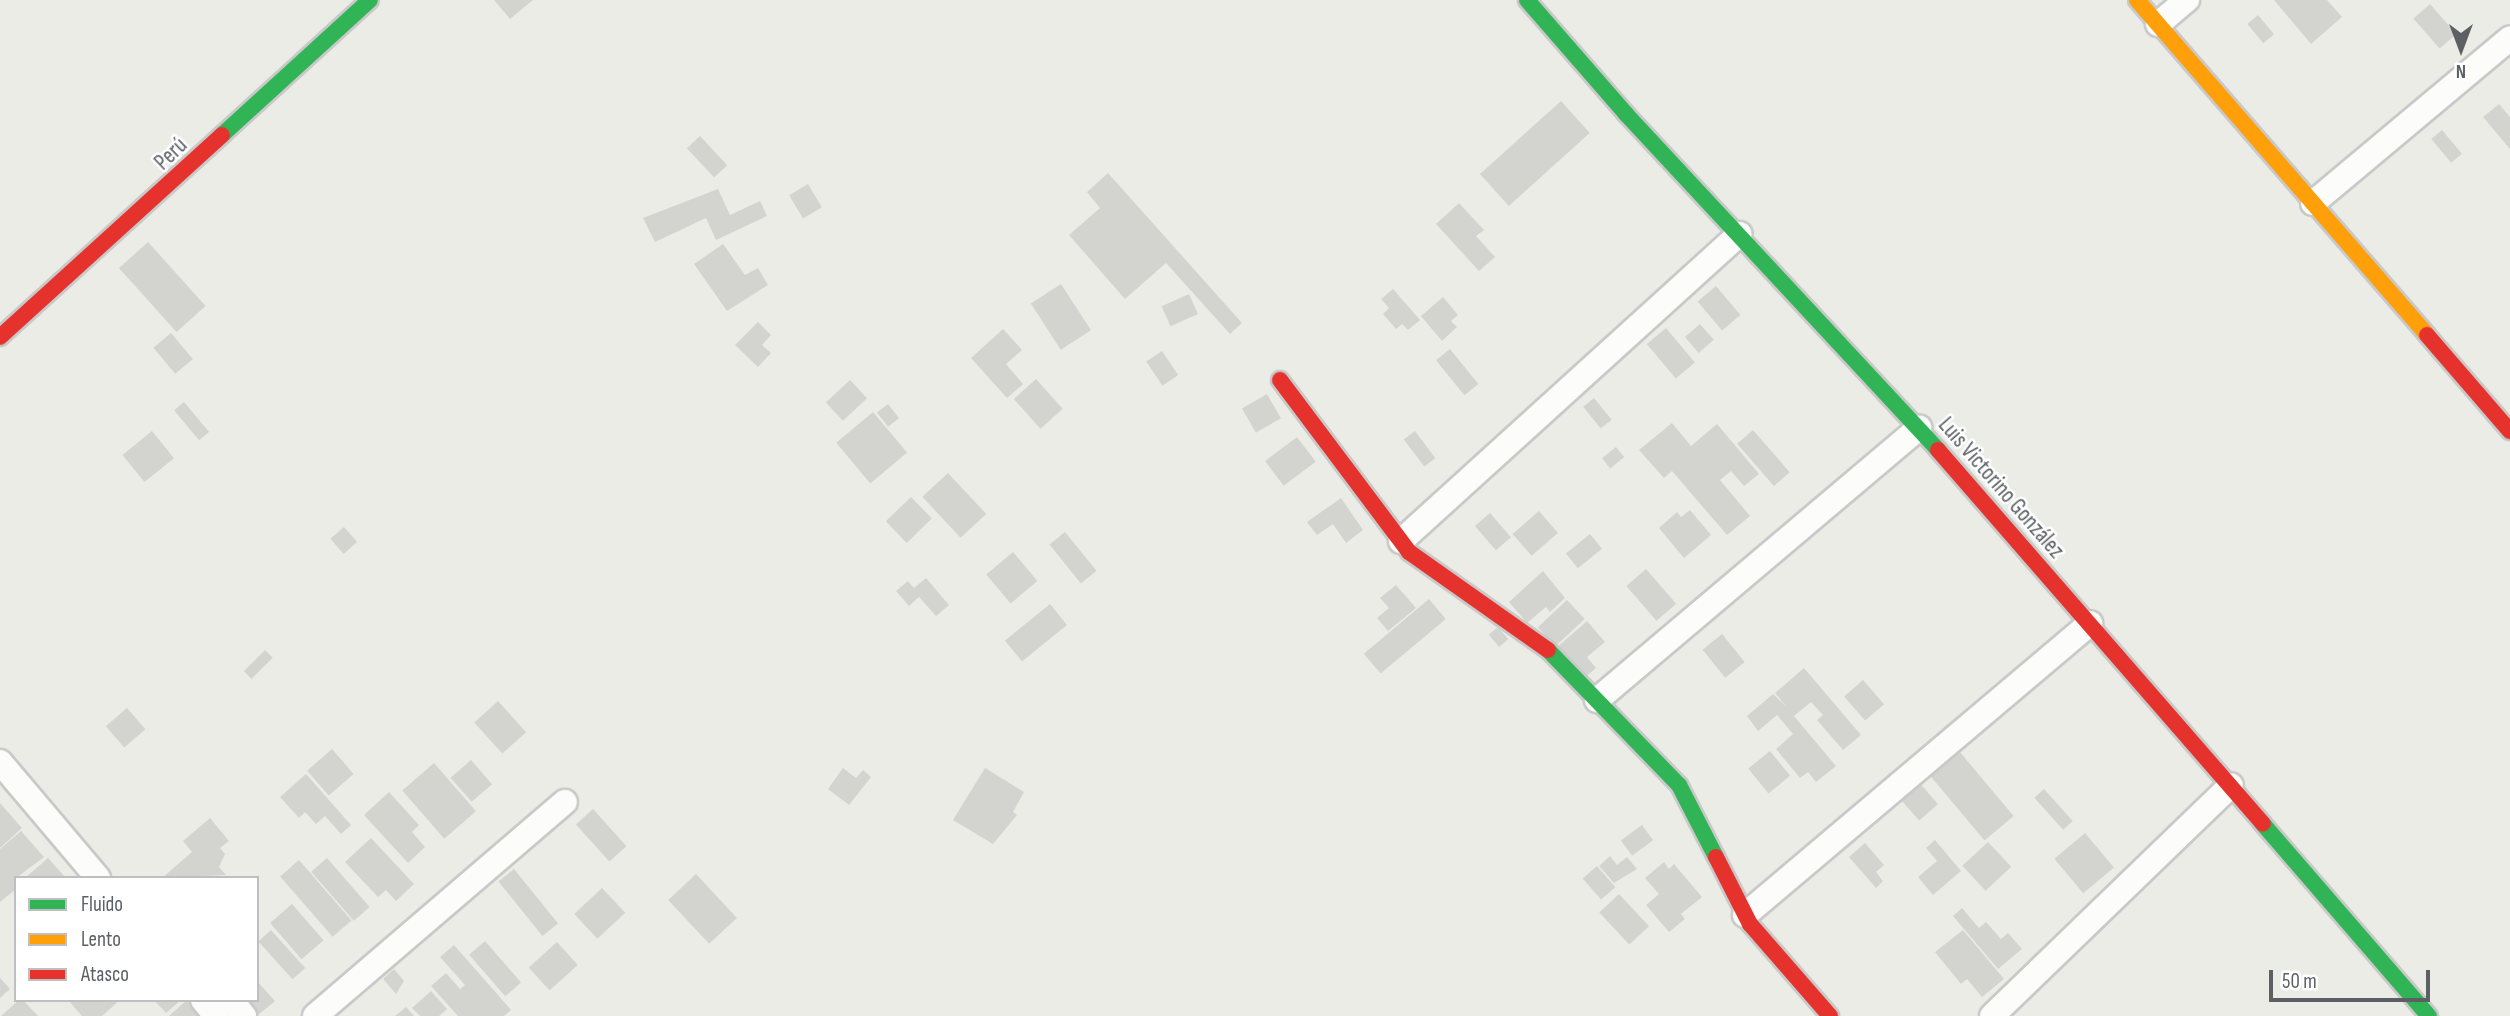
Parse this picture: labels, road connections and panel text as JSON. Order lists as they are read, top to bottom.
{
  "streets": {
    "street": ["Perú", "Luis Victorino González"]
  },
  "legend": ["Fluido", "Lento", "Atasco"],
  "scale_bar": "50 m",
  "north": "bottom"
}
